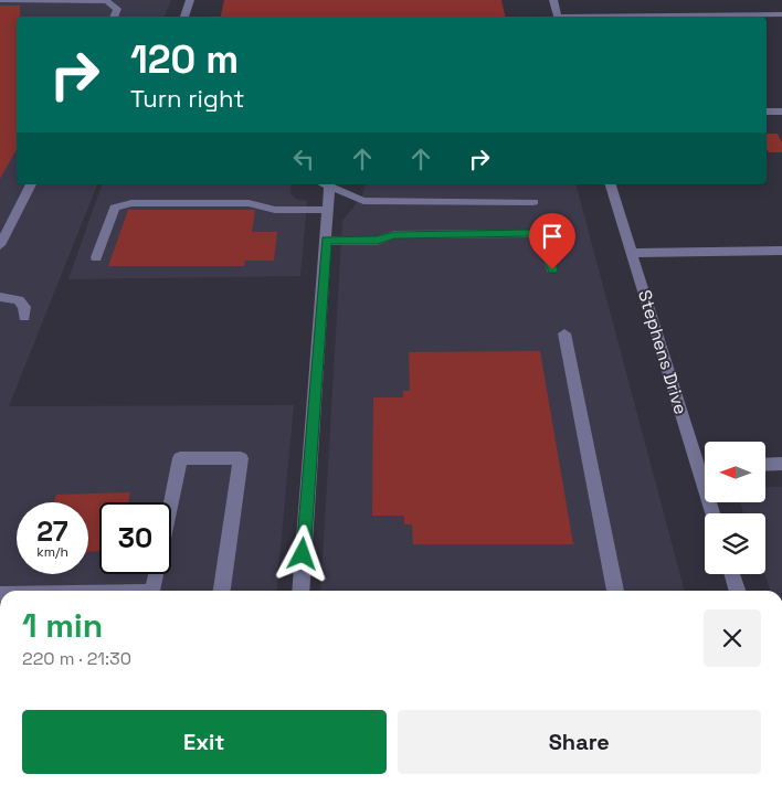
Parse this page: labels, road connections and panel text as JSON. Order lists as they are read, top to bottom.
{
  "streets": {
    "street": ["Stephens Drive"]
  },
  "north": "left",
  "page": {
    "turn": ["120 m", "Turn right"],
    "speed": "27 km/h",
    "limit": "30",
    "heading": ["1 min", "220 m · 21:30"],
    "buttons": ["Exit", "Share"]
  }
}
